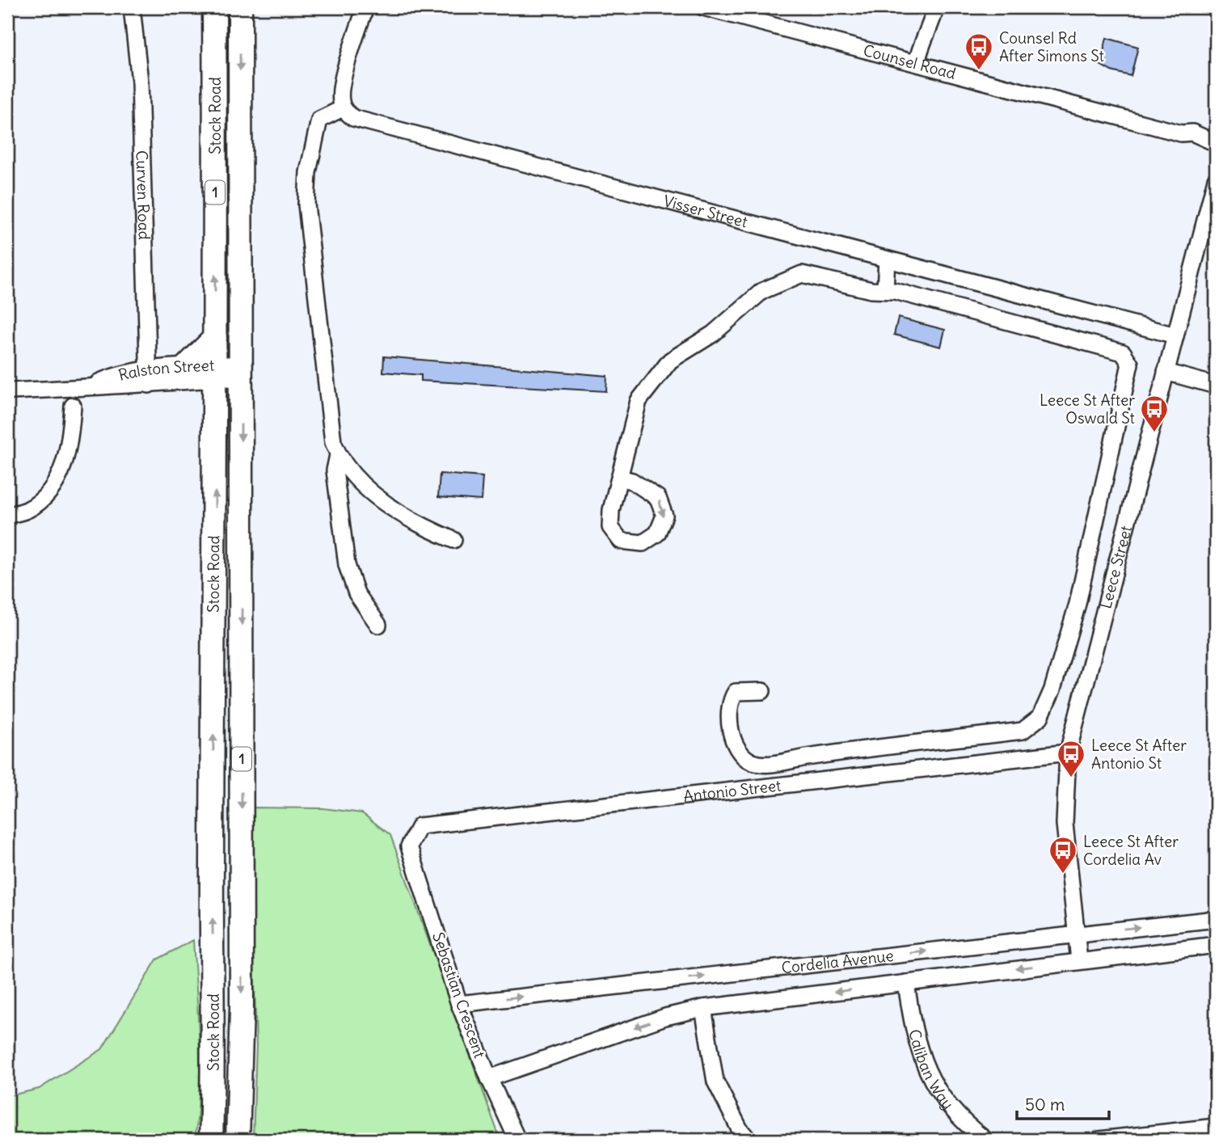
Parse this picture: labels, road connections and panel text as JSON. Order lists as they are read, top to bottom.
{
  "streets": {
    "highway": ["Stock Road", "1"],
    "street": [
      "Counsel Road",
      "Curven Road",
      "Visser Street",
      "Ralston Street",
      "Leece Street",
      "Antonio Street",
      "Cordelia Avenue",
      "Sebastian Crescent",
      "Caliban Way"
    ]
  },
  "crossings": [
    ["Stock Road", "Ralston Street"],
    ["Curven Road", "Ralston Street"],
    ["Visser Street", "Leece Street"],
    ["Leece Street", "Antonio Street"],
    ["Leece Street", "Cordelia Avenue"],
    ["Antonio Street", "Sebastian Crescent"],
    ["Cordelia Avenue", "Sebastian Crescent"],
    ["Cordelia Avenue", "Caliban Way"]
  ],
  "places": {
    "bus stop": [
      "Counsel Rd After Simons St",
      "Leece St After Oswald St",
      "Leece St After Antonio St",
      "Leece St After Cordelia Av"
    ]
  },
  "scale_bar": "50 m"
}
